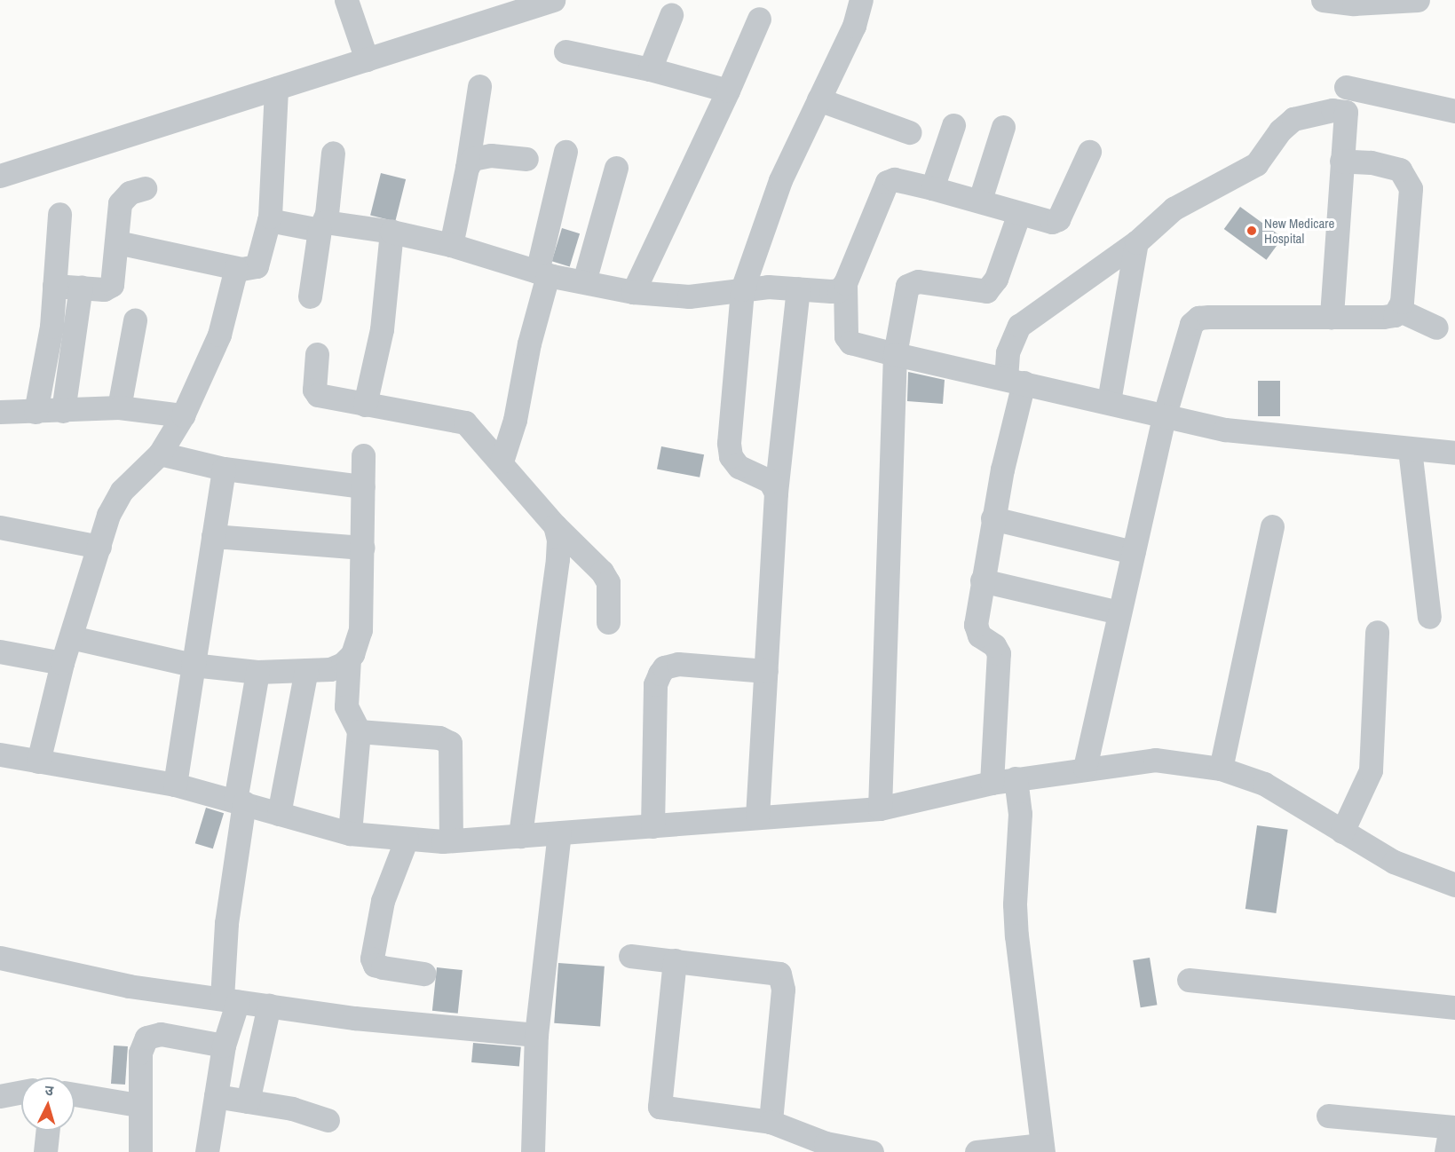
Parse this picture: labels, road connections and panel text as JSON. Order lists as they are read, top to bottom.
{
  "places": ["New Medicare Hospital"],
  "north": "top"
}
